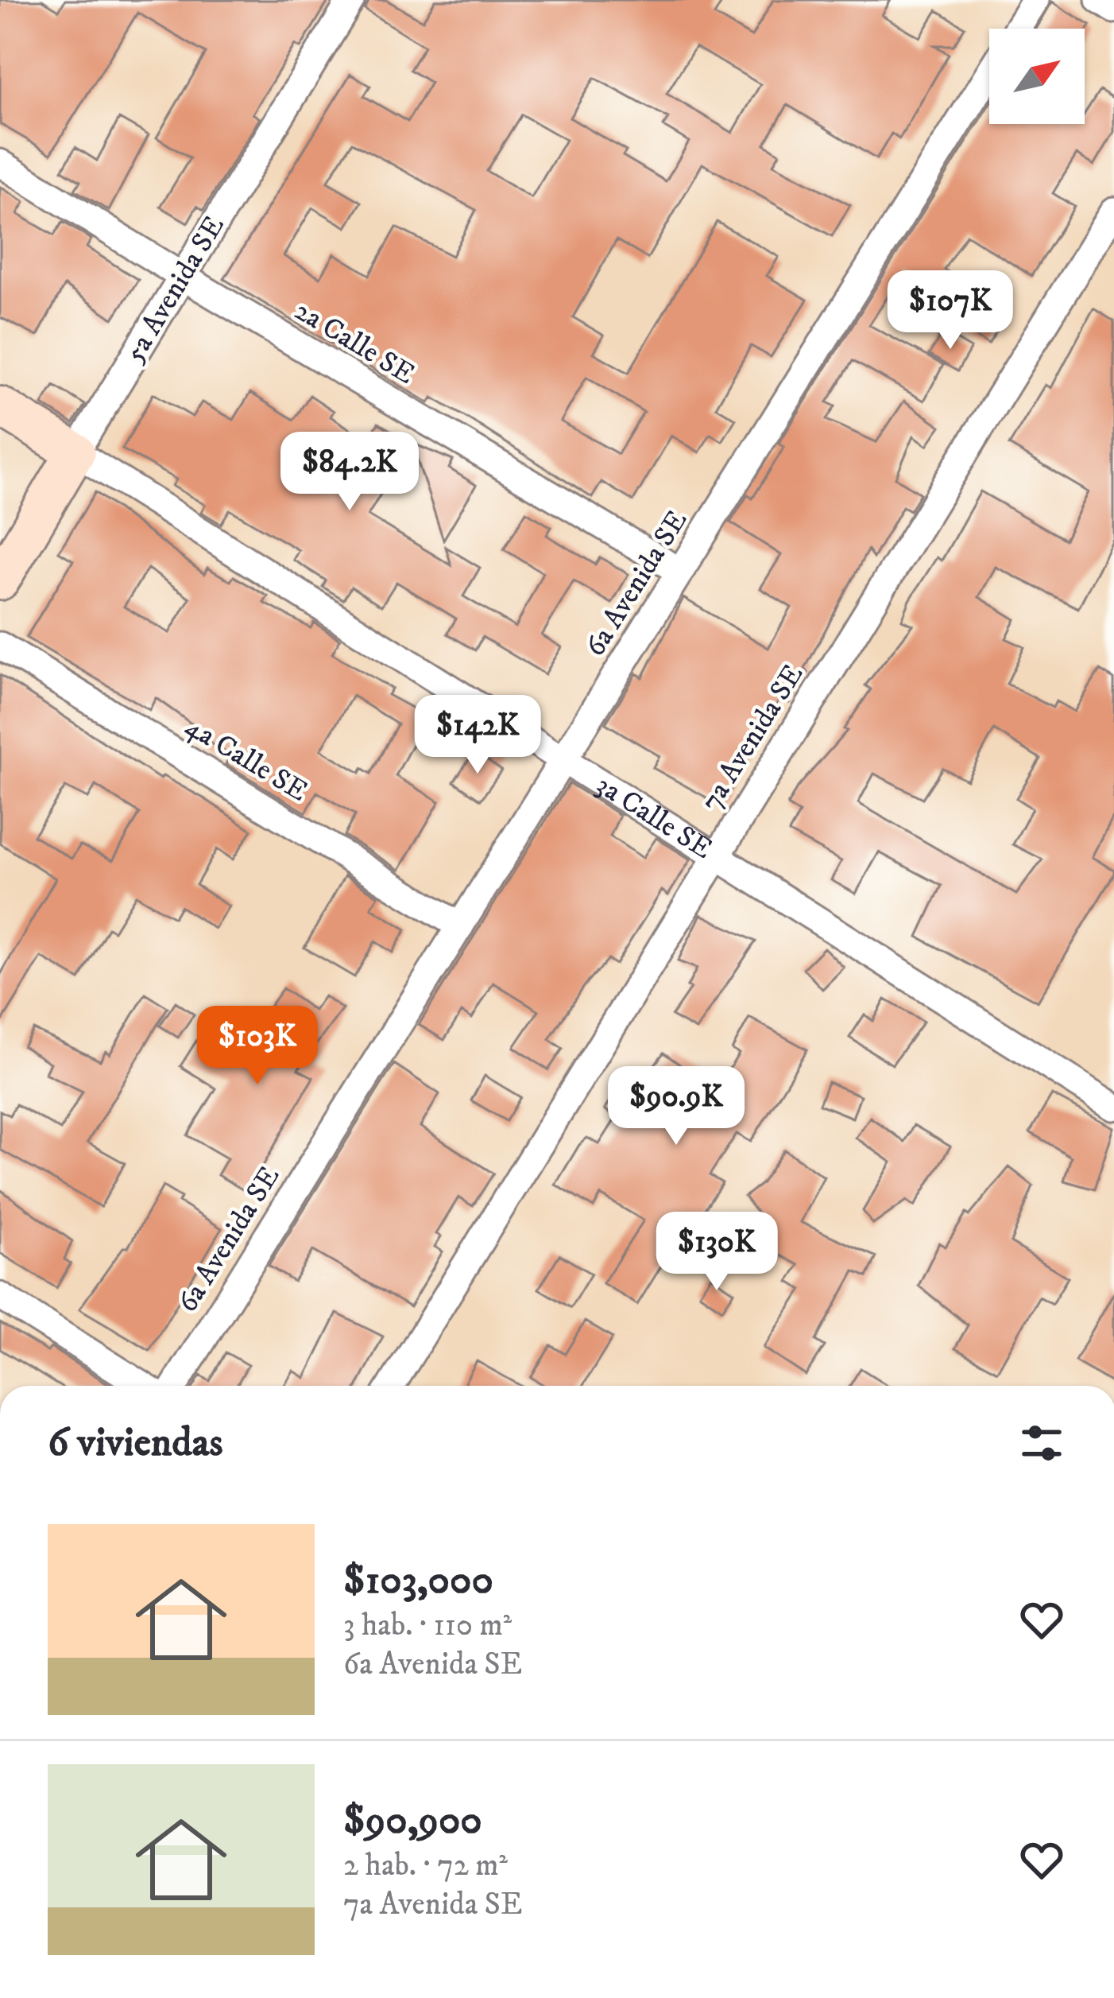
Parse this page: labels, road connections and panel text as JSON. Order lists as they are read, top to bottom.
{
  "streets": {
    "street": [
      "5a Avenida SE",
      "2a Calle SE",
      "6a Avenida SE",
      "7a Avenida SE",
      "4a Calle SE",
      "3a Calle SE"
    ]
  },
  "crossings": [
    ["5a Avenida SE", "2a Calle SE"],
    ["5a Avenida SE", "3a Calle SE"],
    ["2a Calle SE", "6a Avenida SE"],
    ["6a Avenida SE", "4a Calle SE"],
    ["6a Avenida SE", "3a Calle SE"],
    ["7a Avenida SE", "3a Calle SE"]
  ],
  "north": "top right",
  "page": {
    "price": [
      "$107K",
      "$84.2K",
      "$142K",
      "$103K",
      "$90.9K",
      "$130K"
    ],
    "heading": "6 viviendas",
    "list": [
      {
        "name": "$103,000",
        "note": "3 hab. · 110 m² · 6a Avenida SE"
      },
      {
        "name": "$90,900",
        "note": "2 hab. · 72 m² · 7a Avenida SE"
      }
    ]
  }
}
